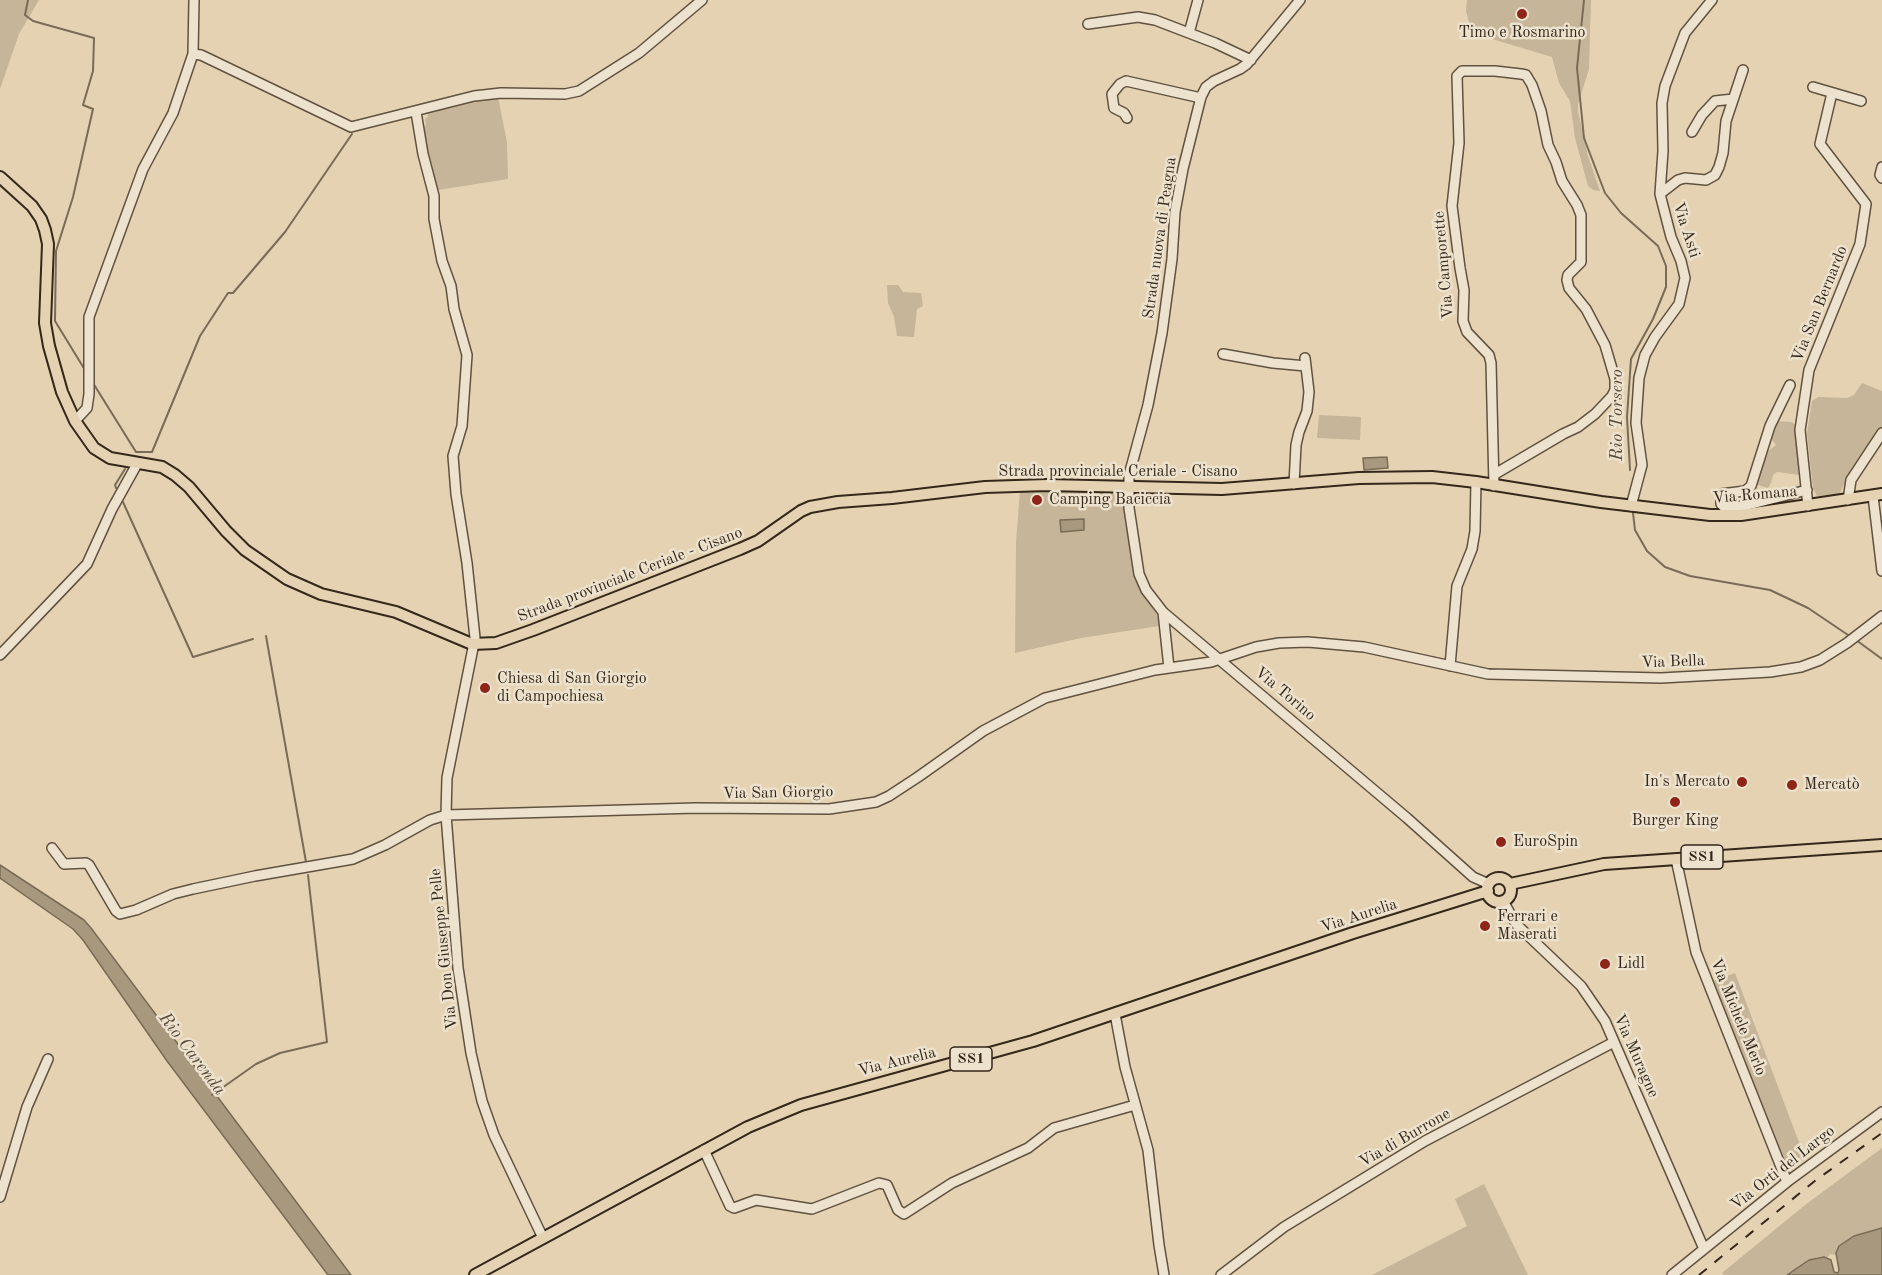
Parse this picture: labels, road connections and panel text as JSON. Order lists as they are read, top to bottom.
{
  "streets": {
    "main road": [
      "Strada provinciale Ceriale - Cisano",
      "Via Romana",
      "SS1",
      "Via Aurelia"
    ],
    "street": [
      "Via Asti",
      "Strada nuova di Peagna",
      "Via Camporette",
      "Via San Bernardo",
      "Via Bella",
      "Via Torino",
      "Via San Giorgio",
      "Via Don Giuseppe Pelle",
      "Via Michele Merlo",
      "Via Muragne",
      "Via di Burrone",
      "Via Orti del Largo"
    ]
  },
  "crossings": [
    ["Via Asti", "Strada provinciale Ceriale - Cisano"],
    ["Via Asti", "Via Romana"],
    ["Strada nuova di Peagna", "Strada provinciale Ceriale - Cisano"],
    ["Strada nuova di Peagna", "Via Torino"],
    ["Via Camporette", "Strada provinciale Ceriale - Cisano"],
    ["Via San Bernardo", "Via Romana"],
    ["Strada provinciale Ceriale - Cisano", "Via Romana"],
    ["Strada provinciale Ceriale - Cisano", "Via Torino"],
    ["Strada provinciale Ceriale - Cisano", "Via Don Giuseppe Pelle"],
    ["Via Bella", "Via Torino"],
    ["Via Bella", "Via San Giorgio"],
    ["Via Torino", "Via San Giorgio"],
    ["Via Torino", "Via Aurelia"],
    ["Via Torino", "Via Muragne"],
    ["Via San Giorgio", "Via Don Giuseppe Pelle"],
    ["Via Aurelia", "Via Don Giuseppe Pelle"],
    ["Via Aurelia", "Via Michele Merlo"],
    ["Via Aurelia", "Via Muragne"],
    ["Via Michele Merlo", "Via Orti del Largo"],
    ["Via Muragne", "Via di Burrone"],
    ["Via Muragne", "Via Orti del Largo"]
  ],
  "water": ["Rio Torsero", "Rio Carenda"],
  "places": [
    "Timo e Rosmarino",
    "Camping Baciccia",
    "Chiesa di San Giorgio di Campochiesa",
    "In's Mercato",
    "Mercatò",
    "Burger King",
    "EuroSpin",
    "Ferrari e Maserati",
    "Lidl"
  ]
}
